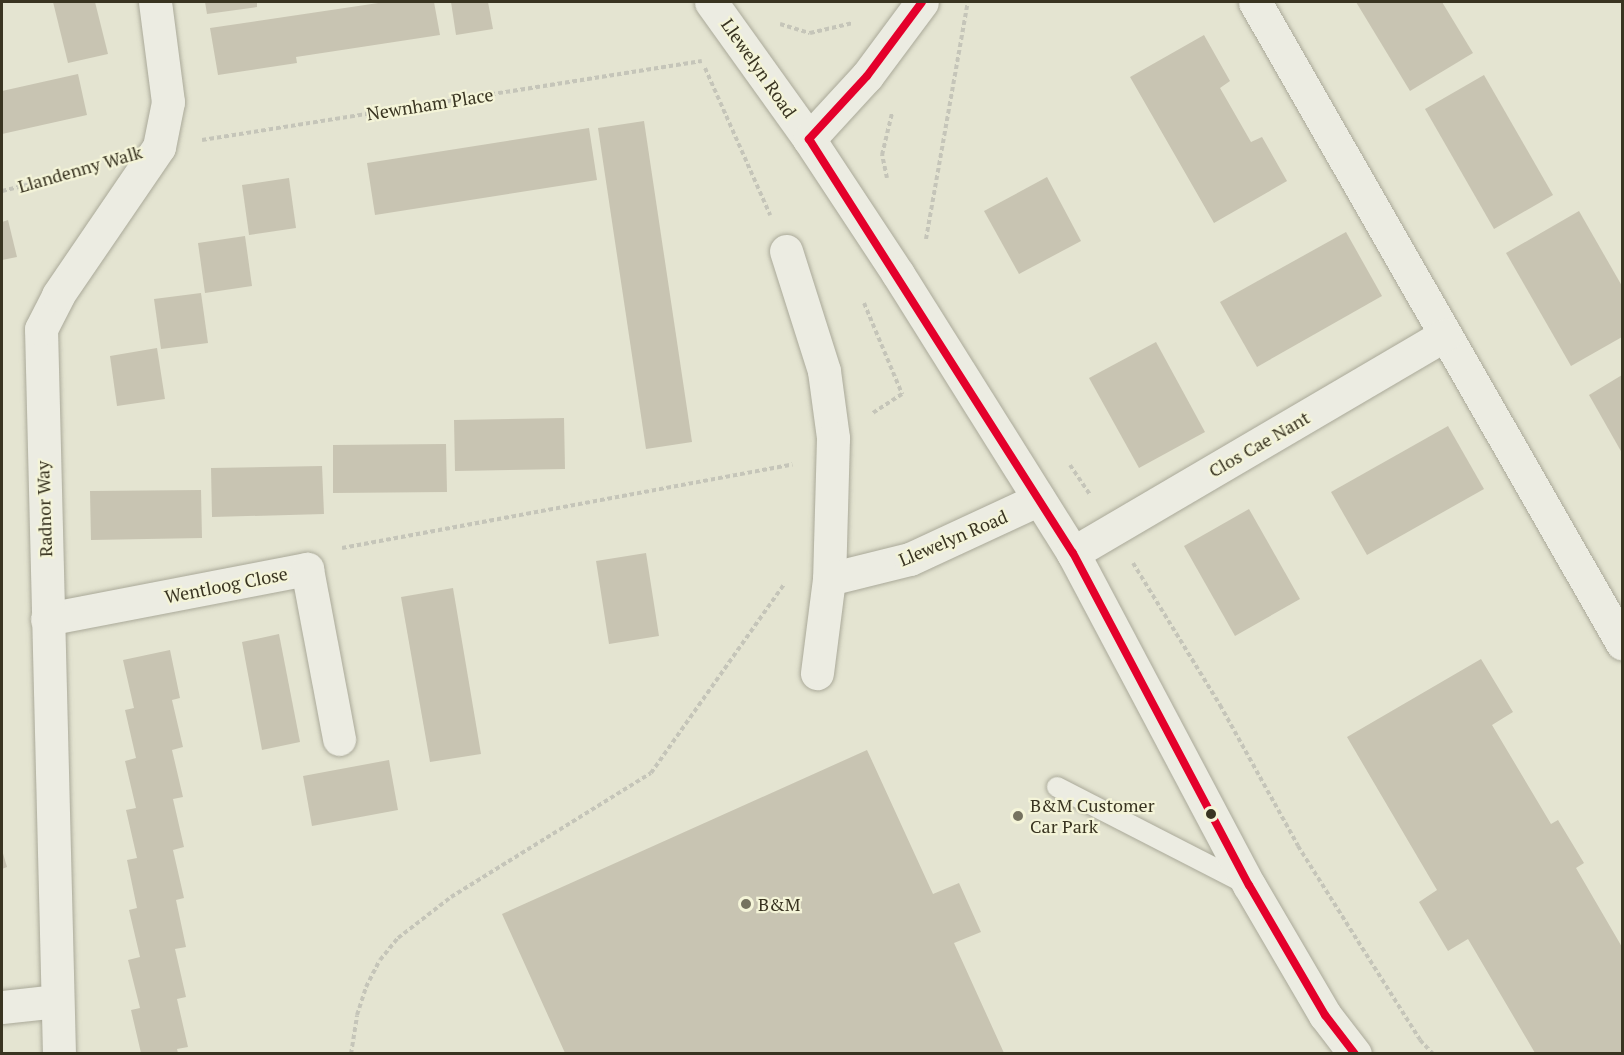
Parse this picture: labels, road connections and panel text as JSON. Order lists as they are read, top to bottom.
{
  "streets": {
    "street": [
      "Llewelyn Road",
      "Clos Cae Nant",
      "Radnor Way",
      "Wentloog Close"
    ],
    "path": ["Newnham Place", "Llandenny Walk"]
  },
  "crossings": [
    ["Llewelyn Road", "Clos Cae Nant"],
    ["Newnham Place", "Radnor Way"],
    ["Radnor Way", "Wentloog Close"]
  ],
  "places": ["B&M Customer Car Park", "B&M"]
}
